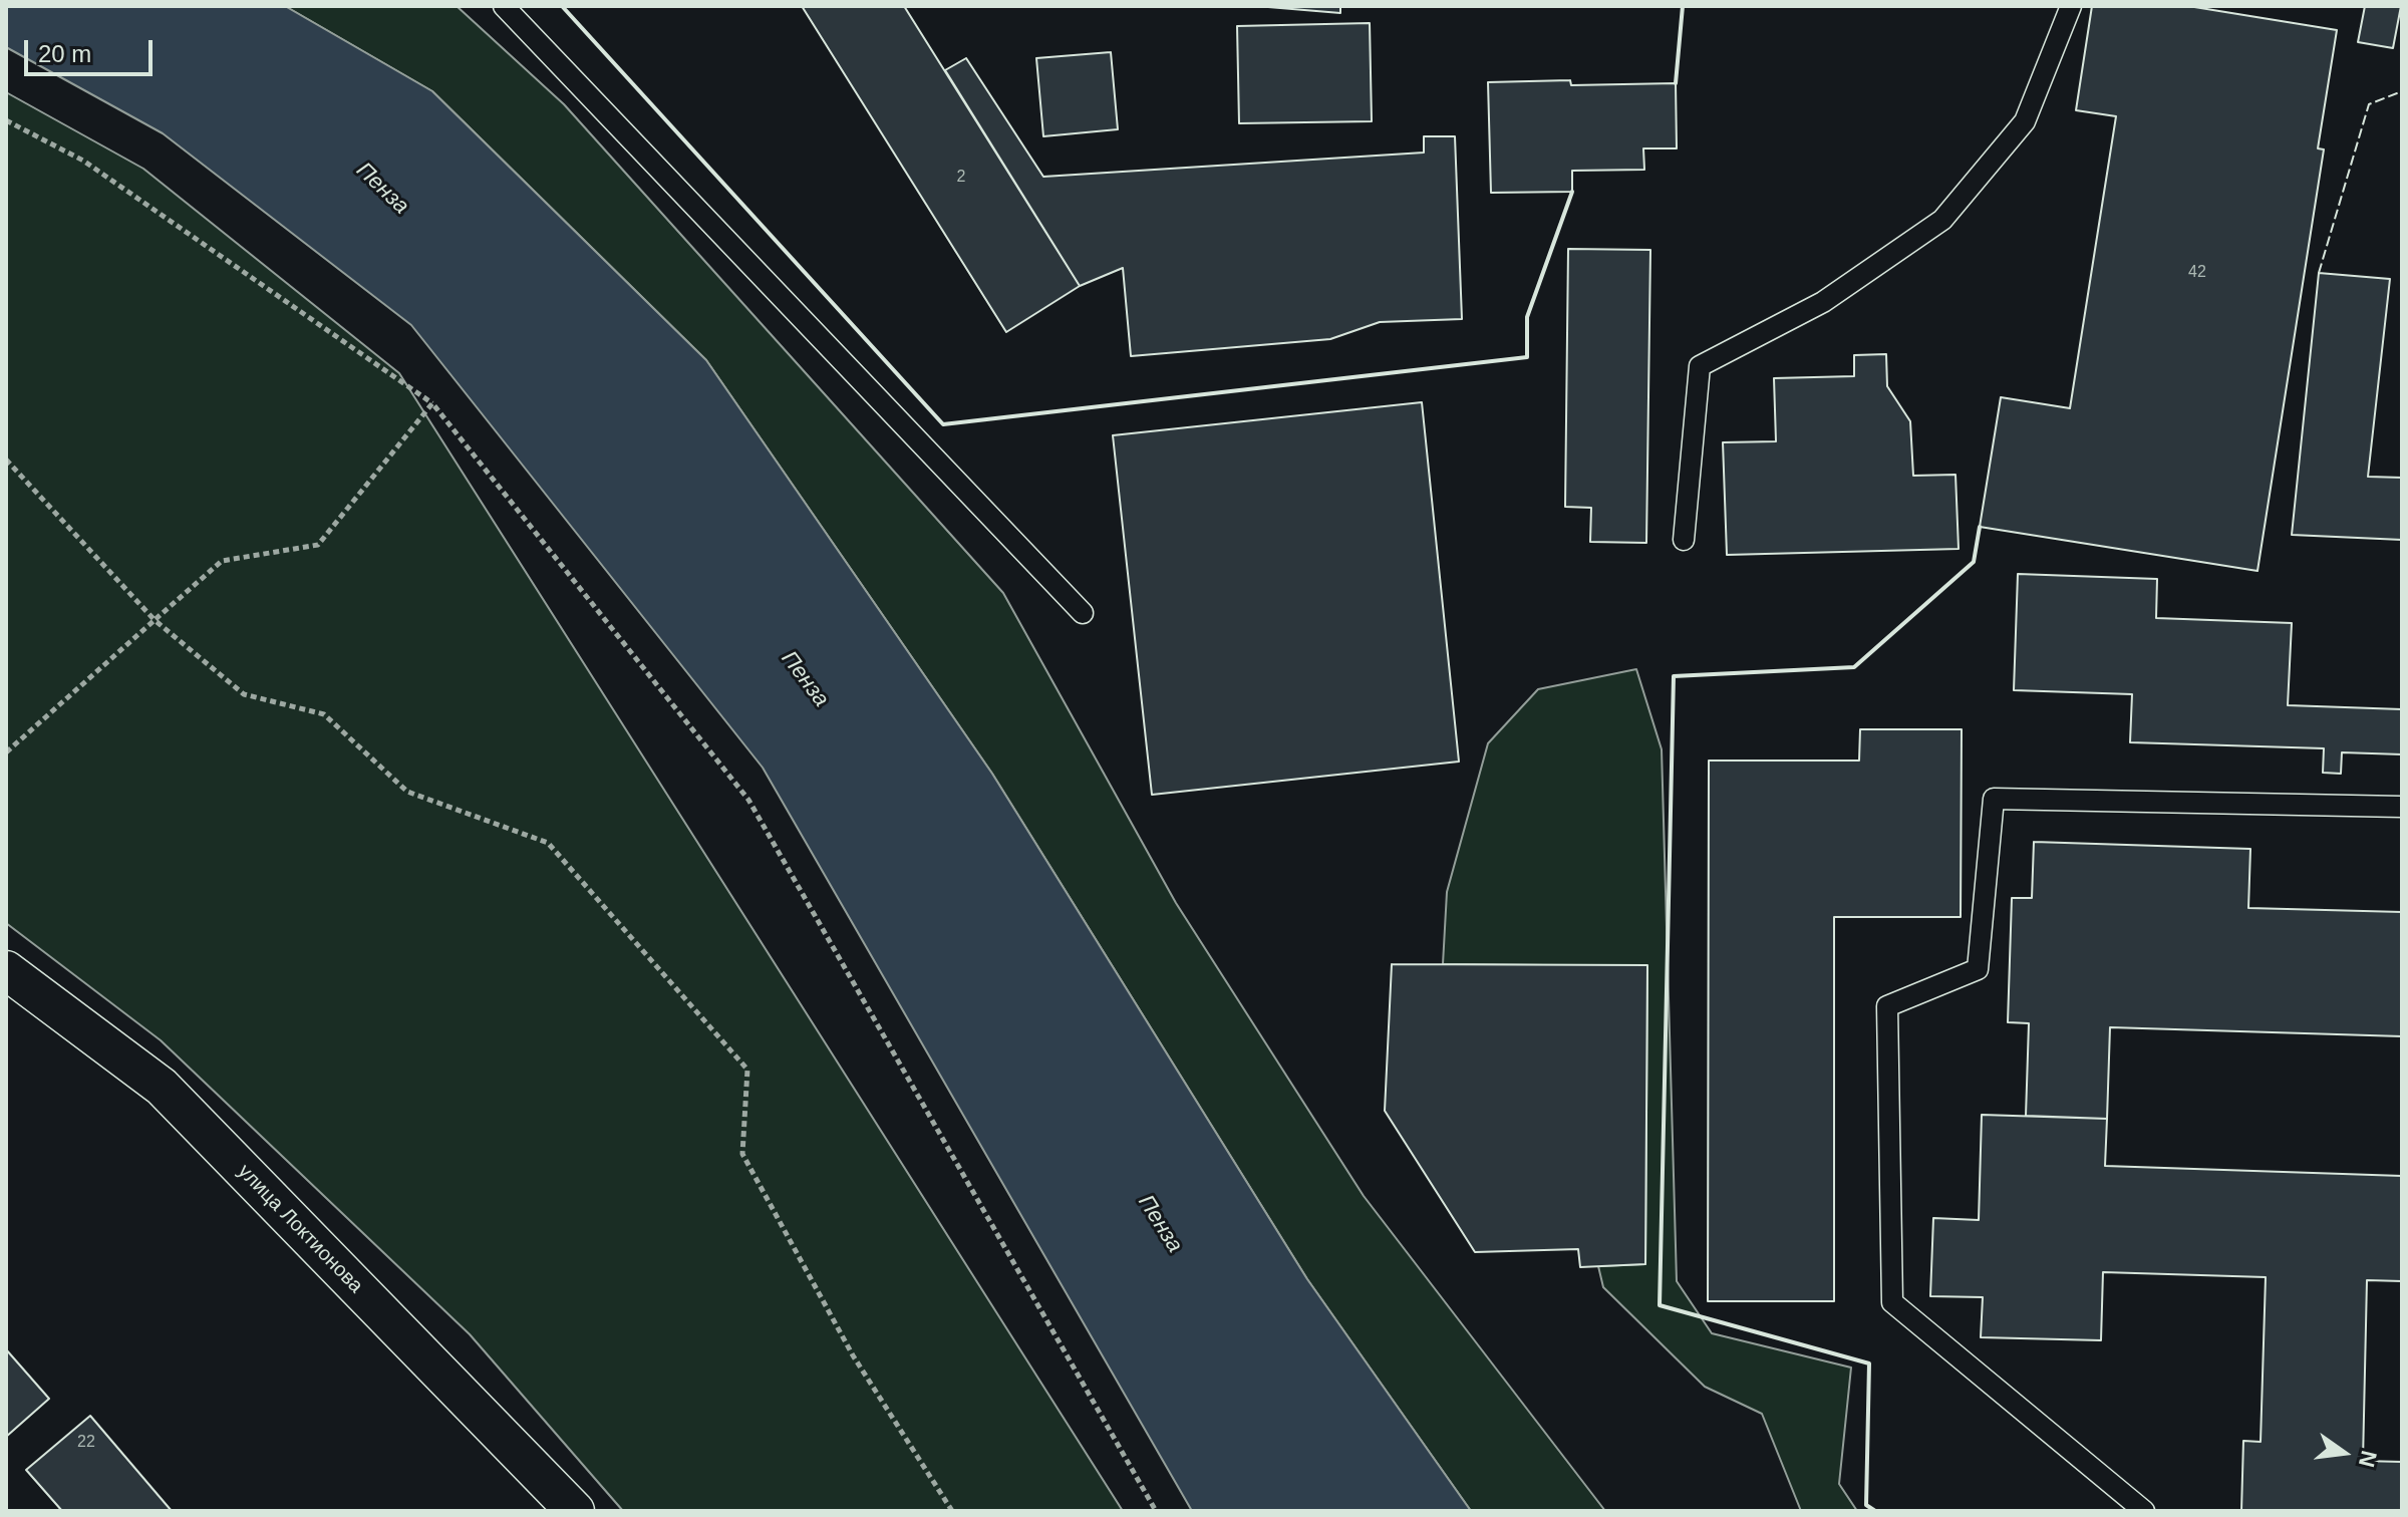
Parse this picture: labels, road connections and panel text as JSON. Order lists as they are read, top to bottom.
{
  "streets": {
    "street": ["улица Локтионова"]
  },
  "water": ["Пенза"],
  "house_numbers": ["2", "42", "22"],
  "scale_bar": "20 m",
  "north": "right"
}
